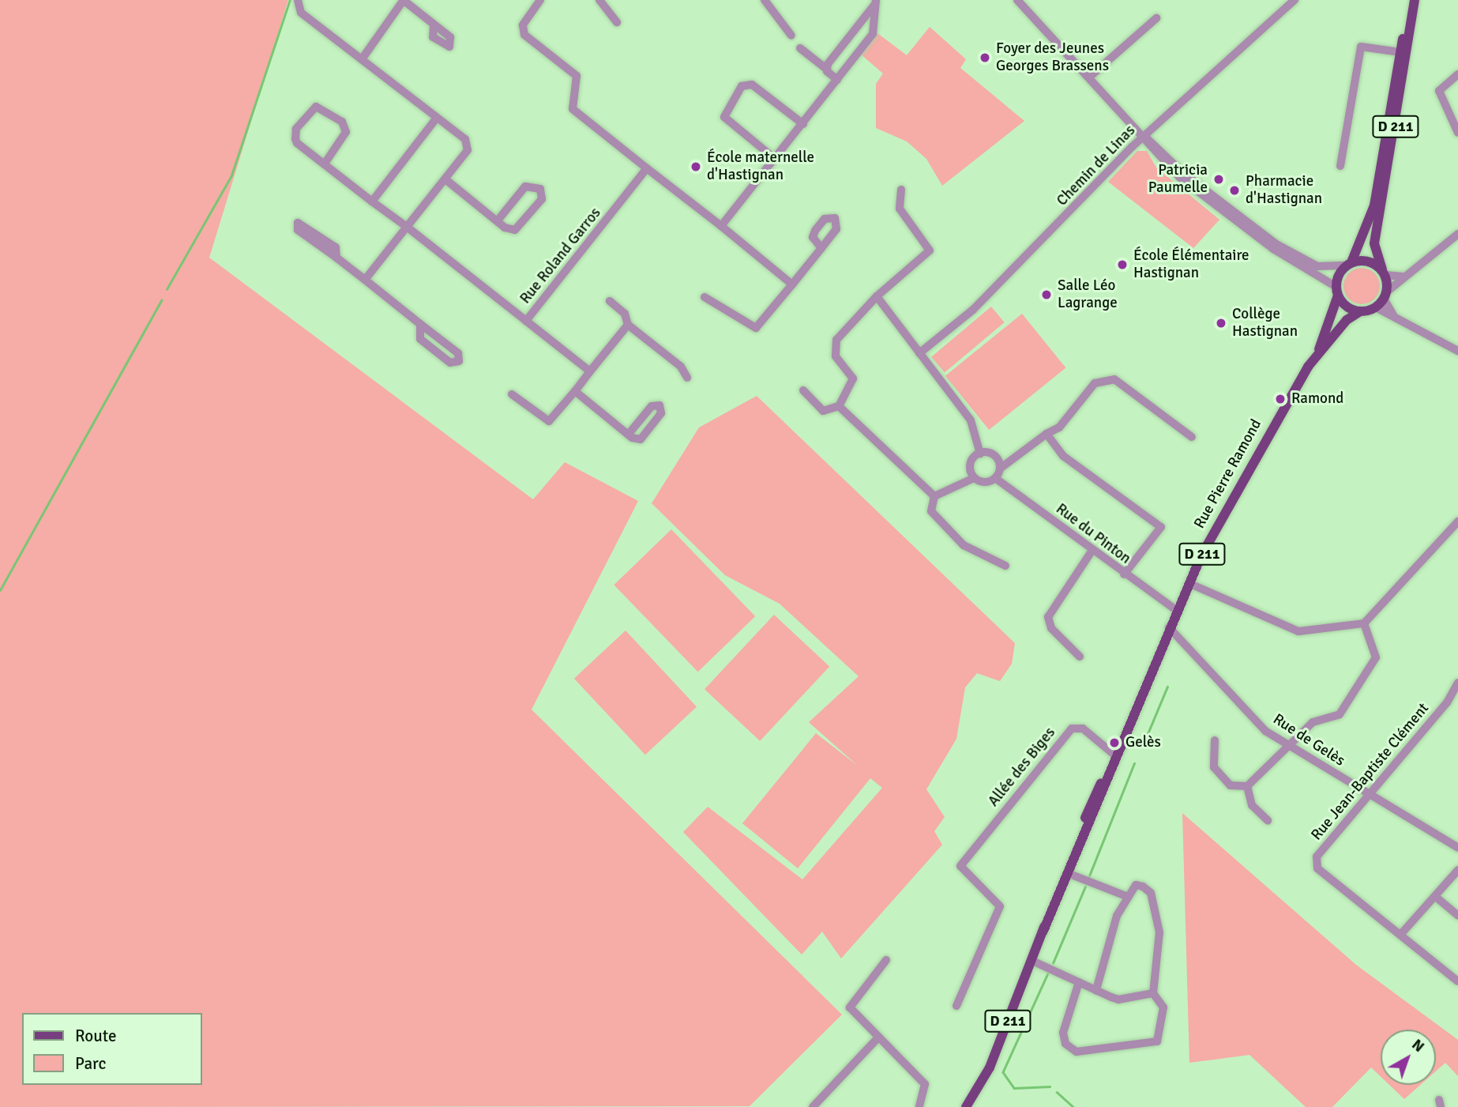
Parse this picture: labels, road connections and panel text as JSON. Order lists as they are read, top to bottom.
{
  "streets": {
    "main road": ["D 211", "Rue Pierre Ramond"],
    "street": [
      "Chemin de Linas",
      "Rue Roland Garros",
      "Rue du Pinton",
      "Rue de Gelès",
      "Allée des Biges",
      "Rue Jean-Baptiste Clément"
    ]
  },
  "crossings": [
    ["D 211", "Rue Pierre Ramond"],
    ["Rue Pierre Ramond", "Rue du Pinton"],
    ["Rue Pierre Ramond", "Rue de Gelès"],
    ["Rue Pierre Ramond", "Allée des Biges"],
    ["Rue de Gelès", "Rue Jean-Baptiste Clément"]
  ],
  "places": [
    "Foyer des Jeunes Georges Brassens",
    "École maternelle d'Hastignan",
    "Patricia Paumelle",
    "Pharmacie d'Hastignan",
    "École Élémentaire Hastignan",
    "Salle Léo Lagrange",
    "Collège Hastignan",
    "Ramond",
    "Gelès"
  ],
  "legend": ["Route", "Parc"],
  "north": "top right"
}
